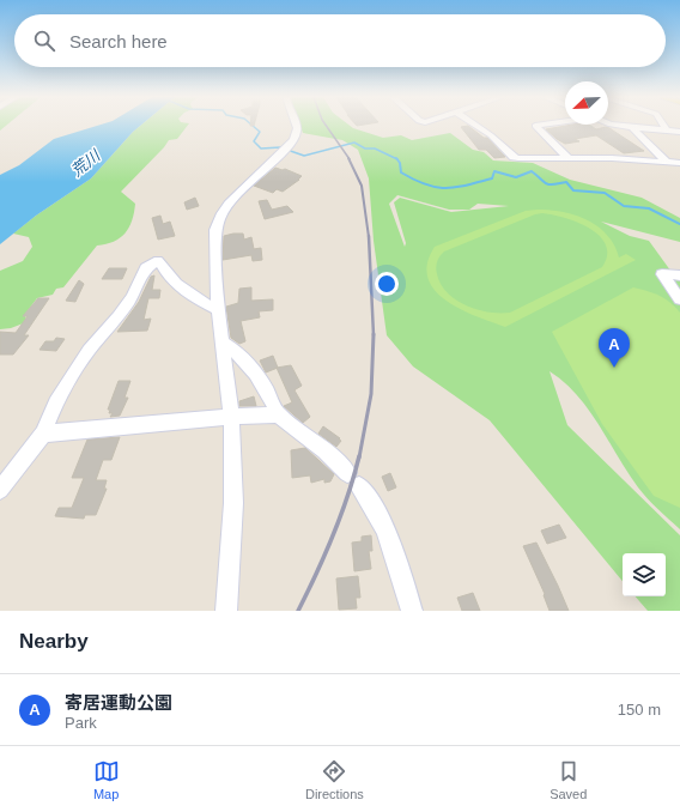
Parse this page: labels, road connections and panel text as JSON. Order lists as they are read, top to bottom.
{
  "water": ["荒川"],
  "north": "bottom left",
  "page": {
    "search": "Search here",
    "pins": "A",
    "heading": "Nearby",
    "list": [
      {
        "mark": "A",
        "name": "寄居運動公園",
        "note": "Park",
        "value": "150 m"
      }
    ],
    "nav": ["Map", "Directions", "Saved"]
  }
}
